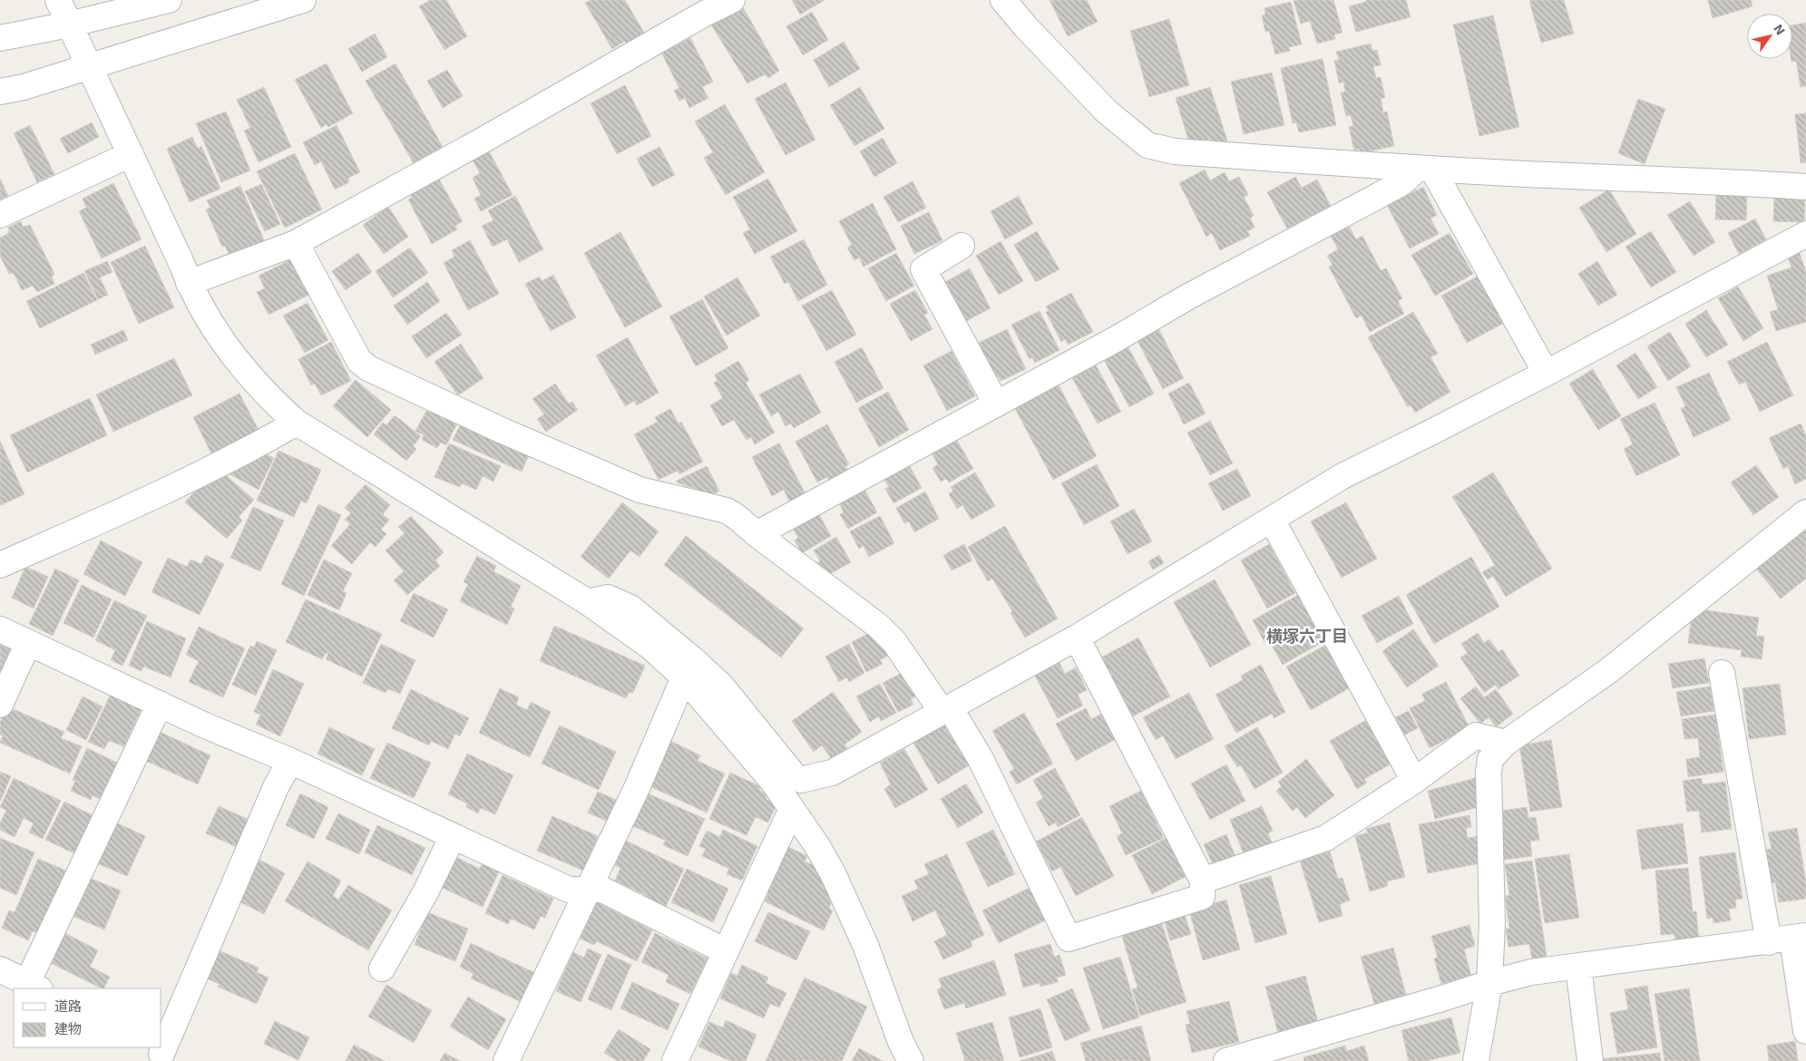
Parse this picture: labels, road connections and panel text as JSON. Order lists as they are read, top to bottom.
{
  "districts": ["横塚六丁目"],
  "legend": ["道路", "建物"],
  "north": "top right"
}
